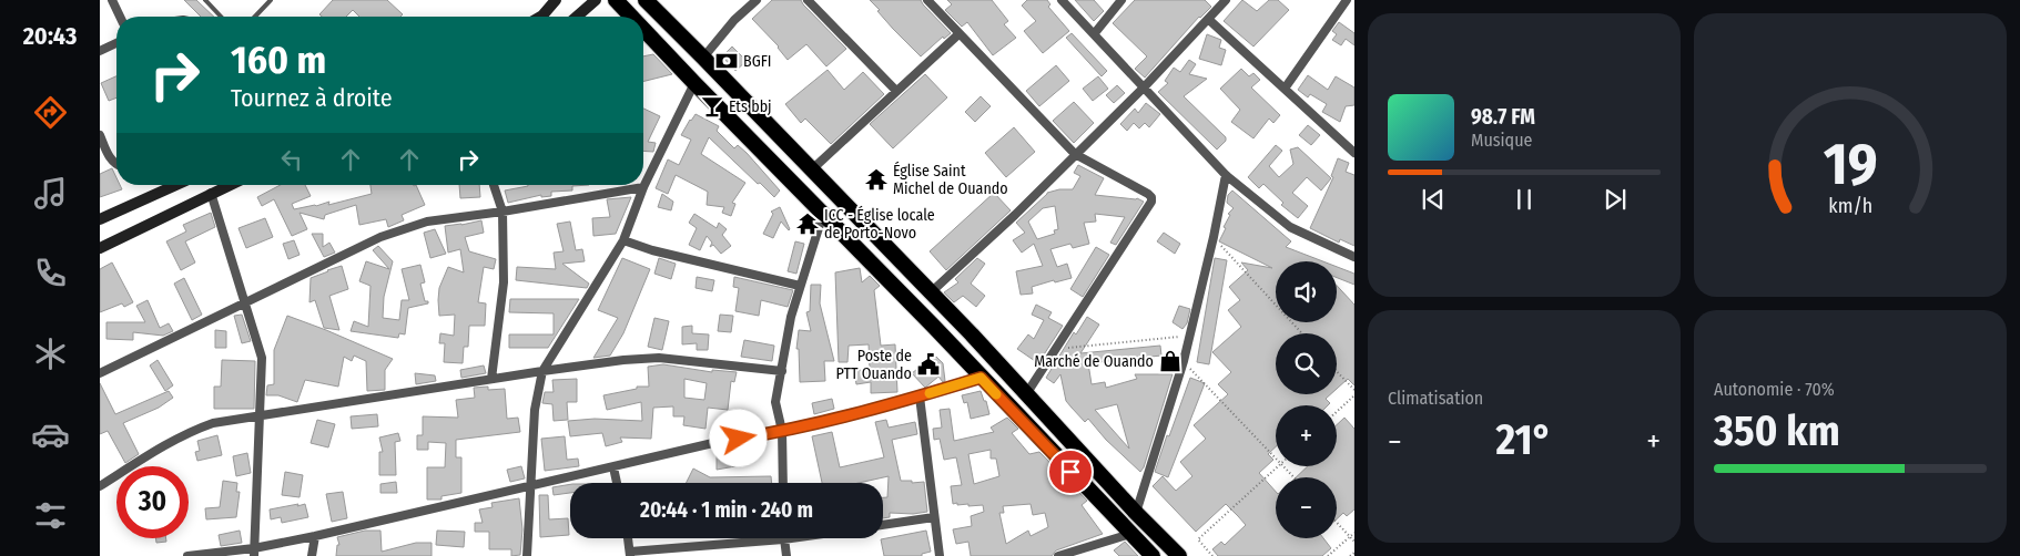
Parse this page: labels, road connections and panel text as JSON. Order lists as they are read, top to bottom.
{
  "places": {
    "bank": ["BGFI"],
    "bar": ["Ets bbj"],
    "temple": ["Église Saint Michel de Ouando", "ICC - Église locale de Porto-Novo"],
    "shop": ["Marché de Ouando"],
    "public building": ["Poste de PTT Ouando"]
  },
  "page": {
    "tabs": "20:43",
    "turn": ["160 m", "Tournez à droite"],
    "song": ["98.7 FM", "Musique"],
    "map_buttons": ["+", "−"],
    "tile": [
      "Climatisation",
      ["Autonomie · 70%", "350 km"]
    ],
    "heat": ["−", "21°", "+"],
    "limit": "30",
    "trip": "20:44 · 1 min · 240 m",
    "gauge": ["19", "km/h"]
  }
}
